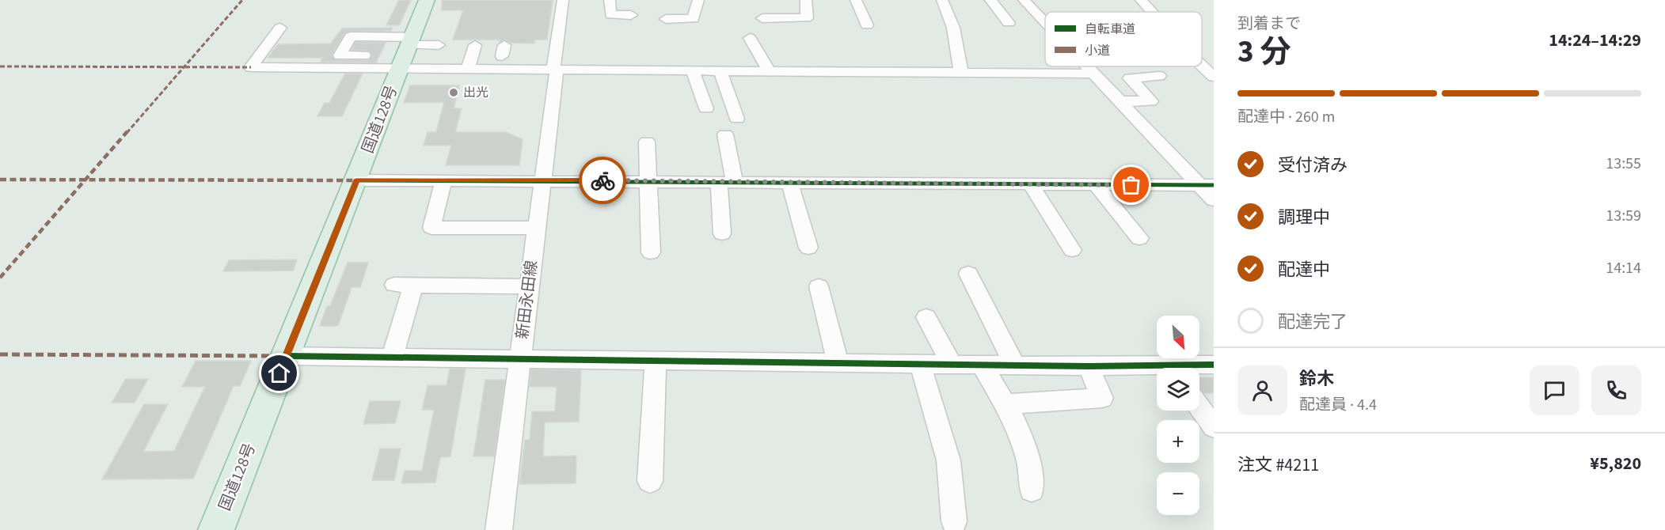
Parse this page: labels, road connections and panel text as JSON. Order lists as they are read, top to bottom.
{
  "streets": {
    "highway": ["国道128号"],
    "street": ["新田永田線"]
  },
  "places": ["出光"],
  "legend": ["自転車道", "小道"],
  "north": "bottom right",
  "page": {
    "heading": ["3 分", "到着まで", "14:24–14:29"],
    "panel": [
      "鈴木",
      "配達員 · 4.4",
      "注文 #4211",
      "¥5,820"
    ],
    "bar": "配達中 · 260 m",
    "list": [
      ["受付済み", "13:55"],
      ["調理中", "13:59"],
      ["配達中", "14:14"],
      "配達完了"
    ],
    "map_buttons": ["+", "−"]
  }
}
